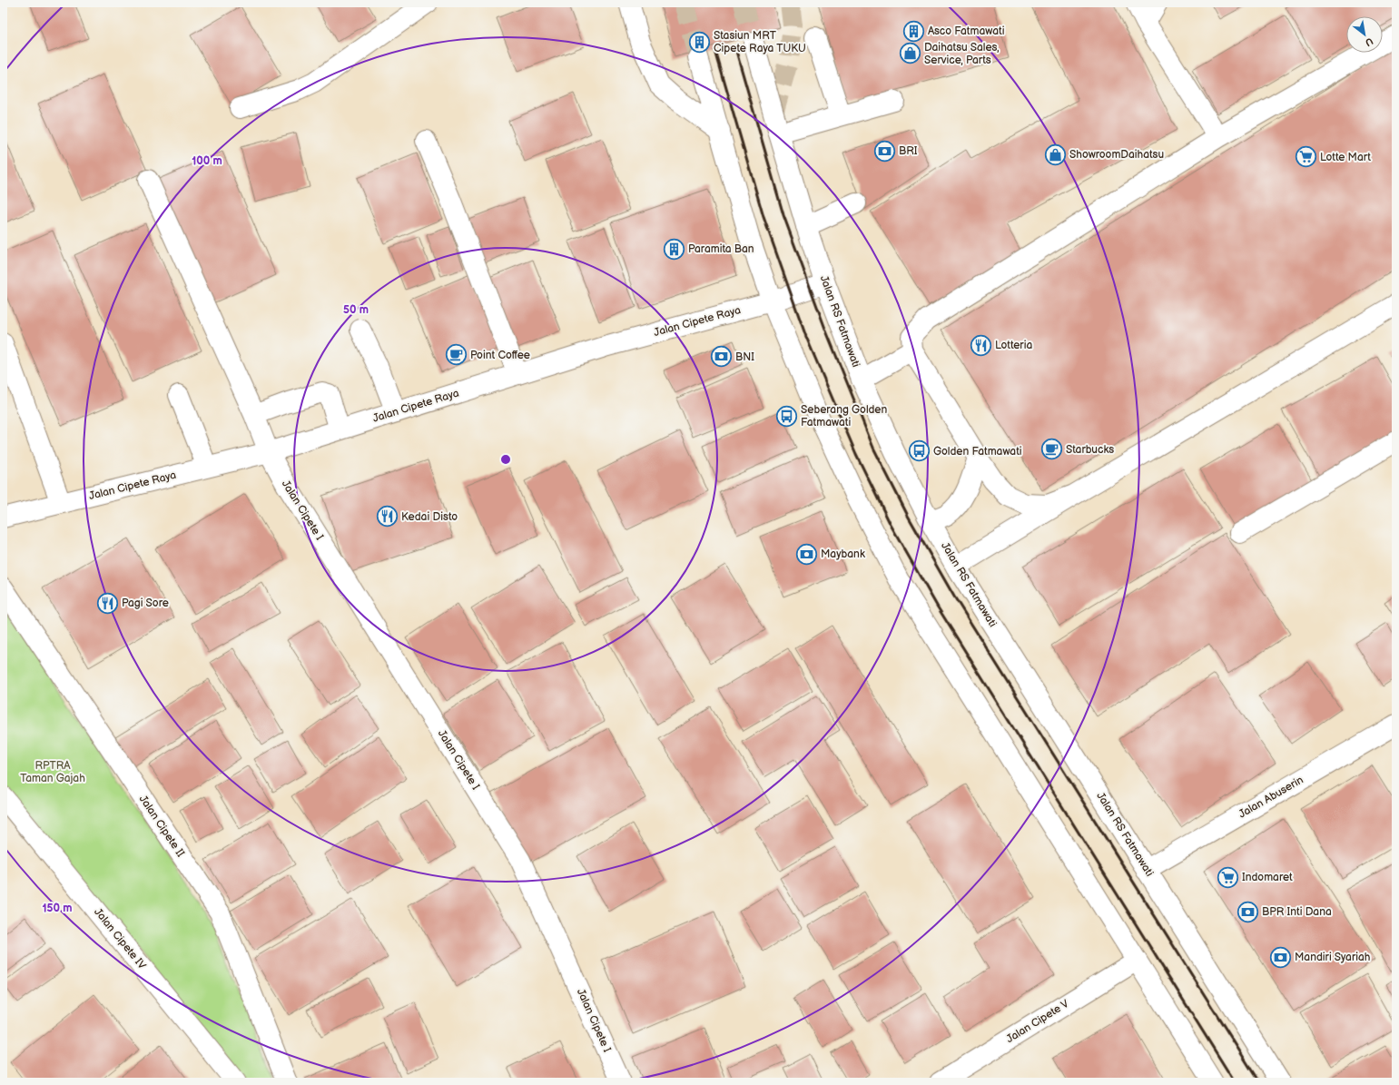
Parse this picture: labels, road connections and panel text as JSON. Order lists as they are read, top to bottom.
{
  "streets": {
    "main road": [
      "Jalan Cipete Raya",
      "Jalan RS Fatmawati",
      "Jalan Cipete I",
      "Jalan Abuserin",
      "Jalan Cipete II",
      "Jalan Cipete IV",
      "Jalan Cipete V"
    ]
  },
  "crossings": [
    ["Jalan Cipete Raya", "Jalan RS Fatmawati"],
    ["Jalan Cipete Raya", "Jalan Cipete I"],
    ["Jalan RS Fatmawati", "Jalan Abuserin"]
  ],
  "parks": ["RPTRA Taman Gajah"],
  "places": {
    "building": ["Asco Fatmawati", "Stasiun MRT Cipete Raya TUKU", "Paramita Ban"],
    "shop": ["Daihatsu Sales, Service, Parts", "ShowroomDaihatsu"],
    "bank": [
      "BRI",
      "BNI",
      "Maybank",
      "BPR Inti Dana",
      "Mandiri Syariah"
    ],
    "supermarket": ["Lotte Mart", "Indomaret"],
    "restaurant": ["Lotteria", "Kedai Disto", "Pagi Sore"],
    "cafe": ["Point Coffee", "Starbucks"],
    "bus stop": ["Seberang Golden Fatmawati", "Golden Fatmawati"]
  },
  "north": "bottom right",
  "rings": ["100 m", "50 m", "150 m"]
}
